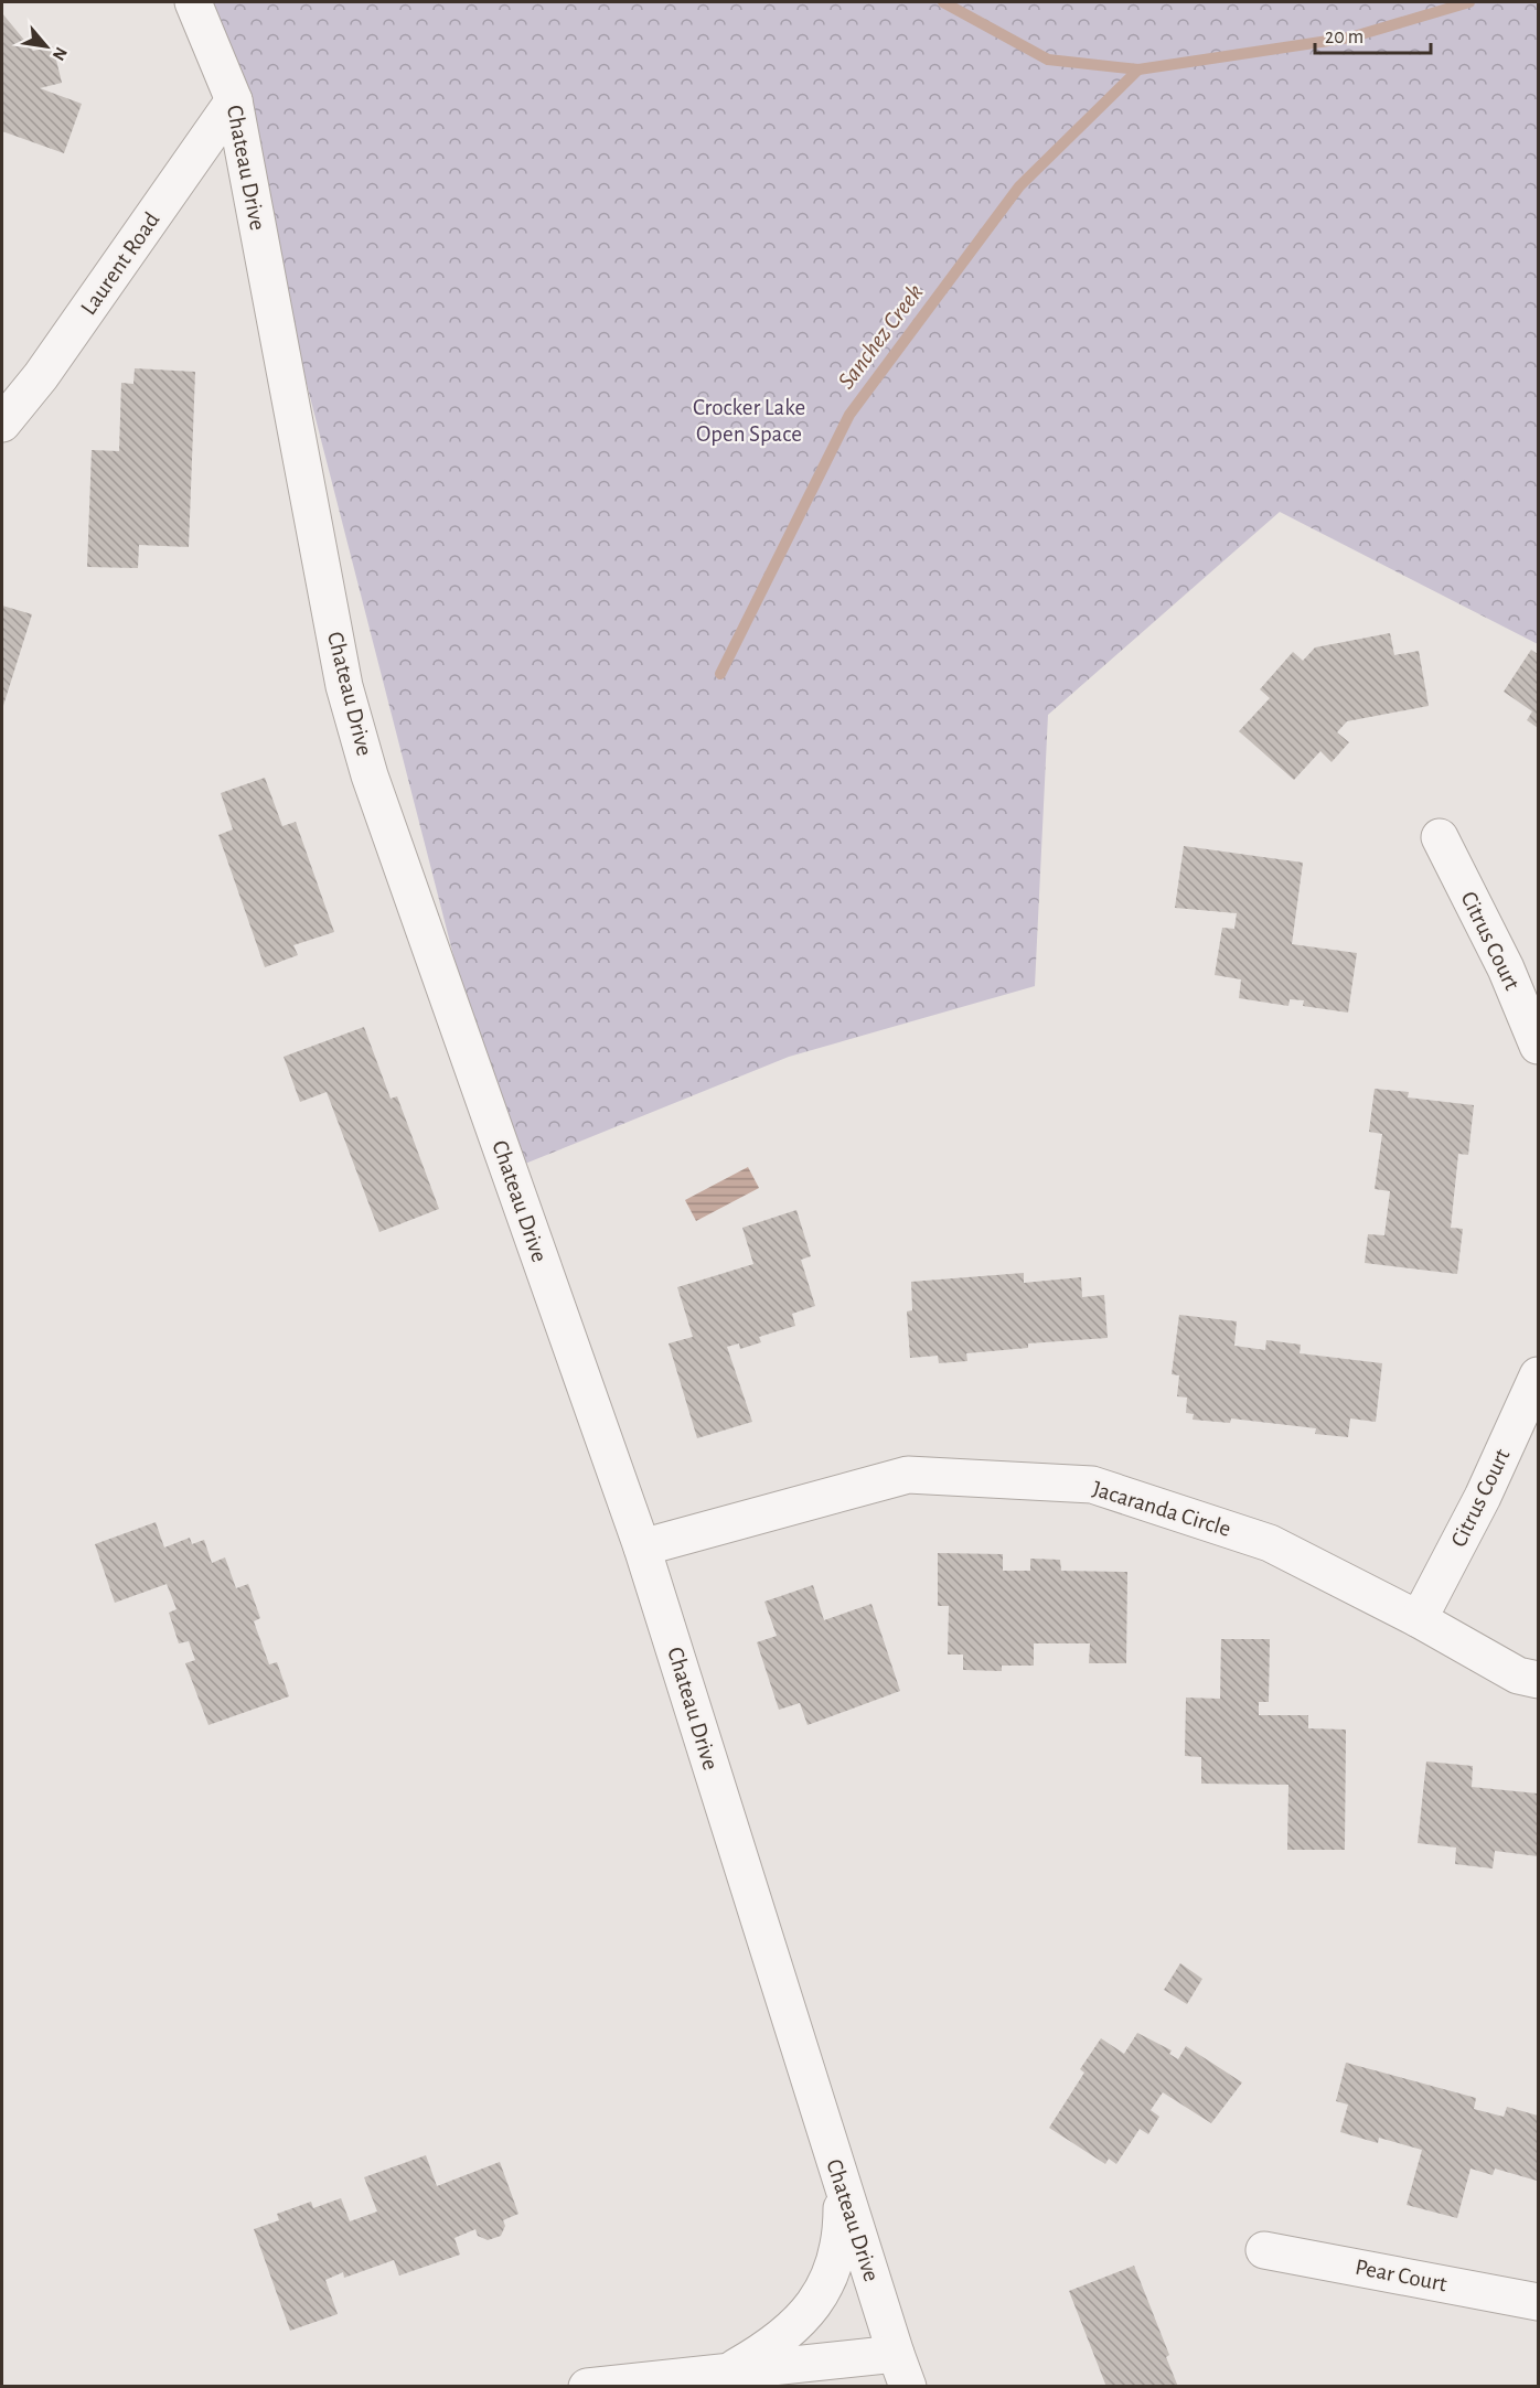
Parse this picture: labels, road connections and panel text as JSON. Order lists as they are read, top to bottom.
{
  "streets": {
    "street": [
      "Chateau Drive",
      "Laurent Road",
      "Citrus Court",
      "Jacaranda Circle",
      "Pear Court"
    ]
  },
  "crossings": [
    ["Chateau Drive", "Laurent Road"],
    ["Chateau Drive", "Jacaranda Circle"],
    ["Citrus Court", "Jacaranda Circle"]
  ],
  "water": ["Sanchez Creek"],
  "parks": ["Crocker Lake Open Space"],
  "scale_bar": "20 m",
  "north": "bottom right"
}
